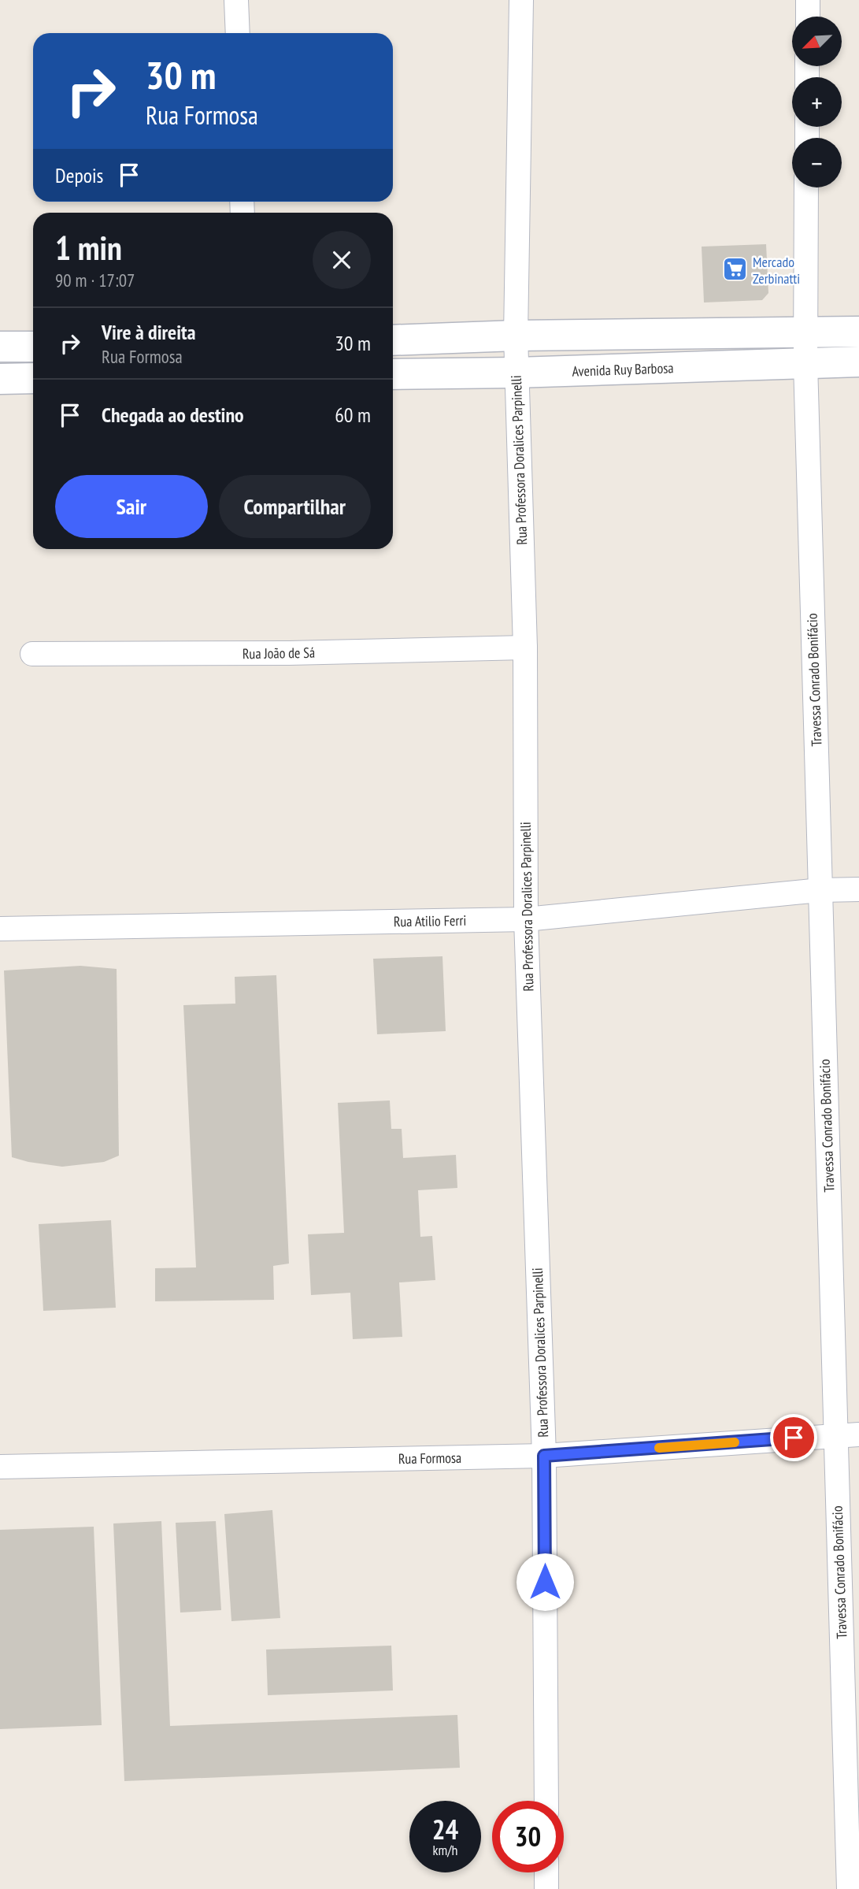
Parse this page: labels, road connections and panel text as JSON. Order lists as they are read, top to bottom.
{
  "streets": {
    "street": [
      "Avenida Ruy Barbosa",
      "Rua Professora Doralices Parpinelli",
      "Rua João de Sá",
      "Travessa Conrado Bonifácio",
      "Rua Atilio Ferri",
      "Rua Formosa"
    ]
  },
  "crossings": [
    ["Avenida Ruy Barbosa", "Rua Professora Doralices Parpinelli"],
    ["Avenida Ruy Barbosa", "Travessa Conrado Bonifácio"],
    ["Rua Professora Doralices Parpinelli", "Rua João de Sá"],
    ["Rua Professora Doralices Parpinelli", "Rua Atilio Ferri"],
    ["Rua Professora Doralices Parpinelli", "Rua Formosa"],
    ["Travessa Conrado Bonifácio", "Rua Atilio Ferri"],
    ["Travessa Conrado Bonifácio", "Rua Formosa"]
  ],
  "places": {
    "supermarket": ["Mercado Zerbinatti"]
  },
  "north": "bottom left",
  "page": {
    "map_buttons": ["+", "−"],
    "turn": ["30 m", "Rua Formosa"],
    "then": "Depois",
    "heading": ["1 min", "90 m · 17:07"],
    "list": [
      {
        "name": "Vire à direita",
        "note": "Rua Formosa",
        "value": "30 m"
      },
      {
        "name": "Chegada ao destino",
        "value": "60 m"
      }
    ],
    "buttons": ["Sair", "Compartilhar"],
    "speed": "24 km/h",
    "limit": "30"
  }
}
